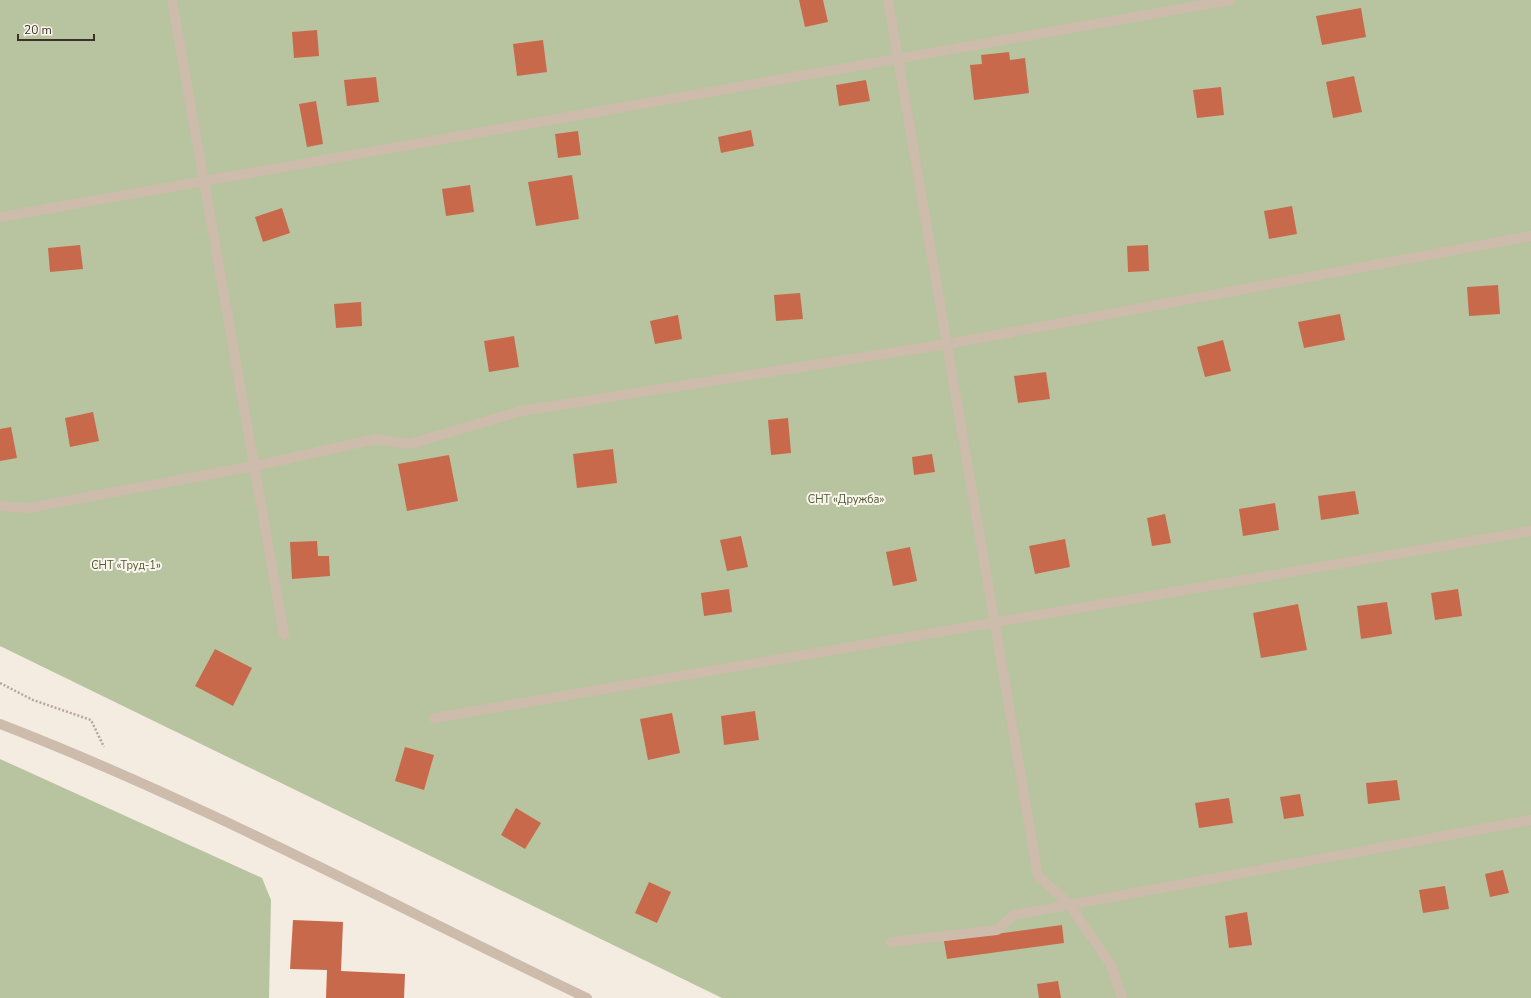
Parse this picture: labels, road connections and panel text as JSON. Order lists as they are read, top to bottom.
{
  "parks": ["СНТ «Дружба»", "СНТ «Труд-1»"],
  "scale_bar": "20 m"
}
